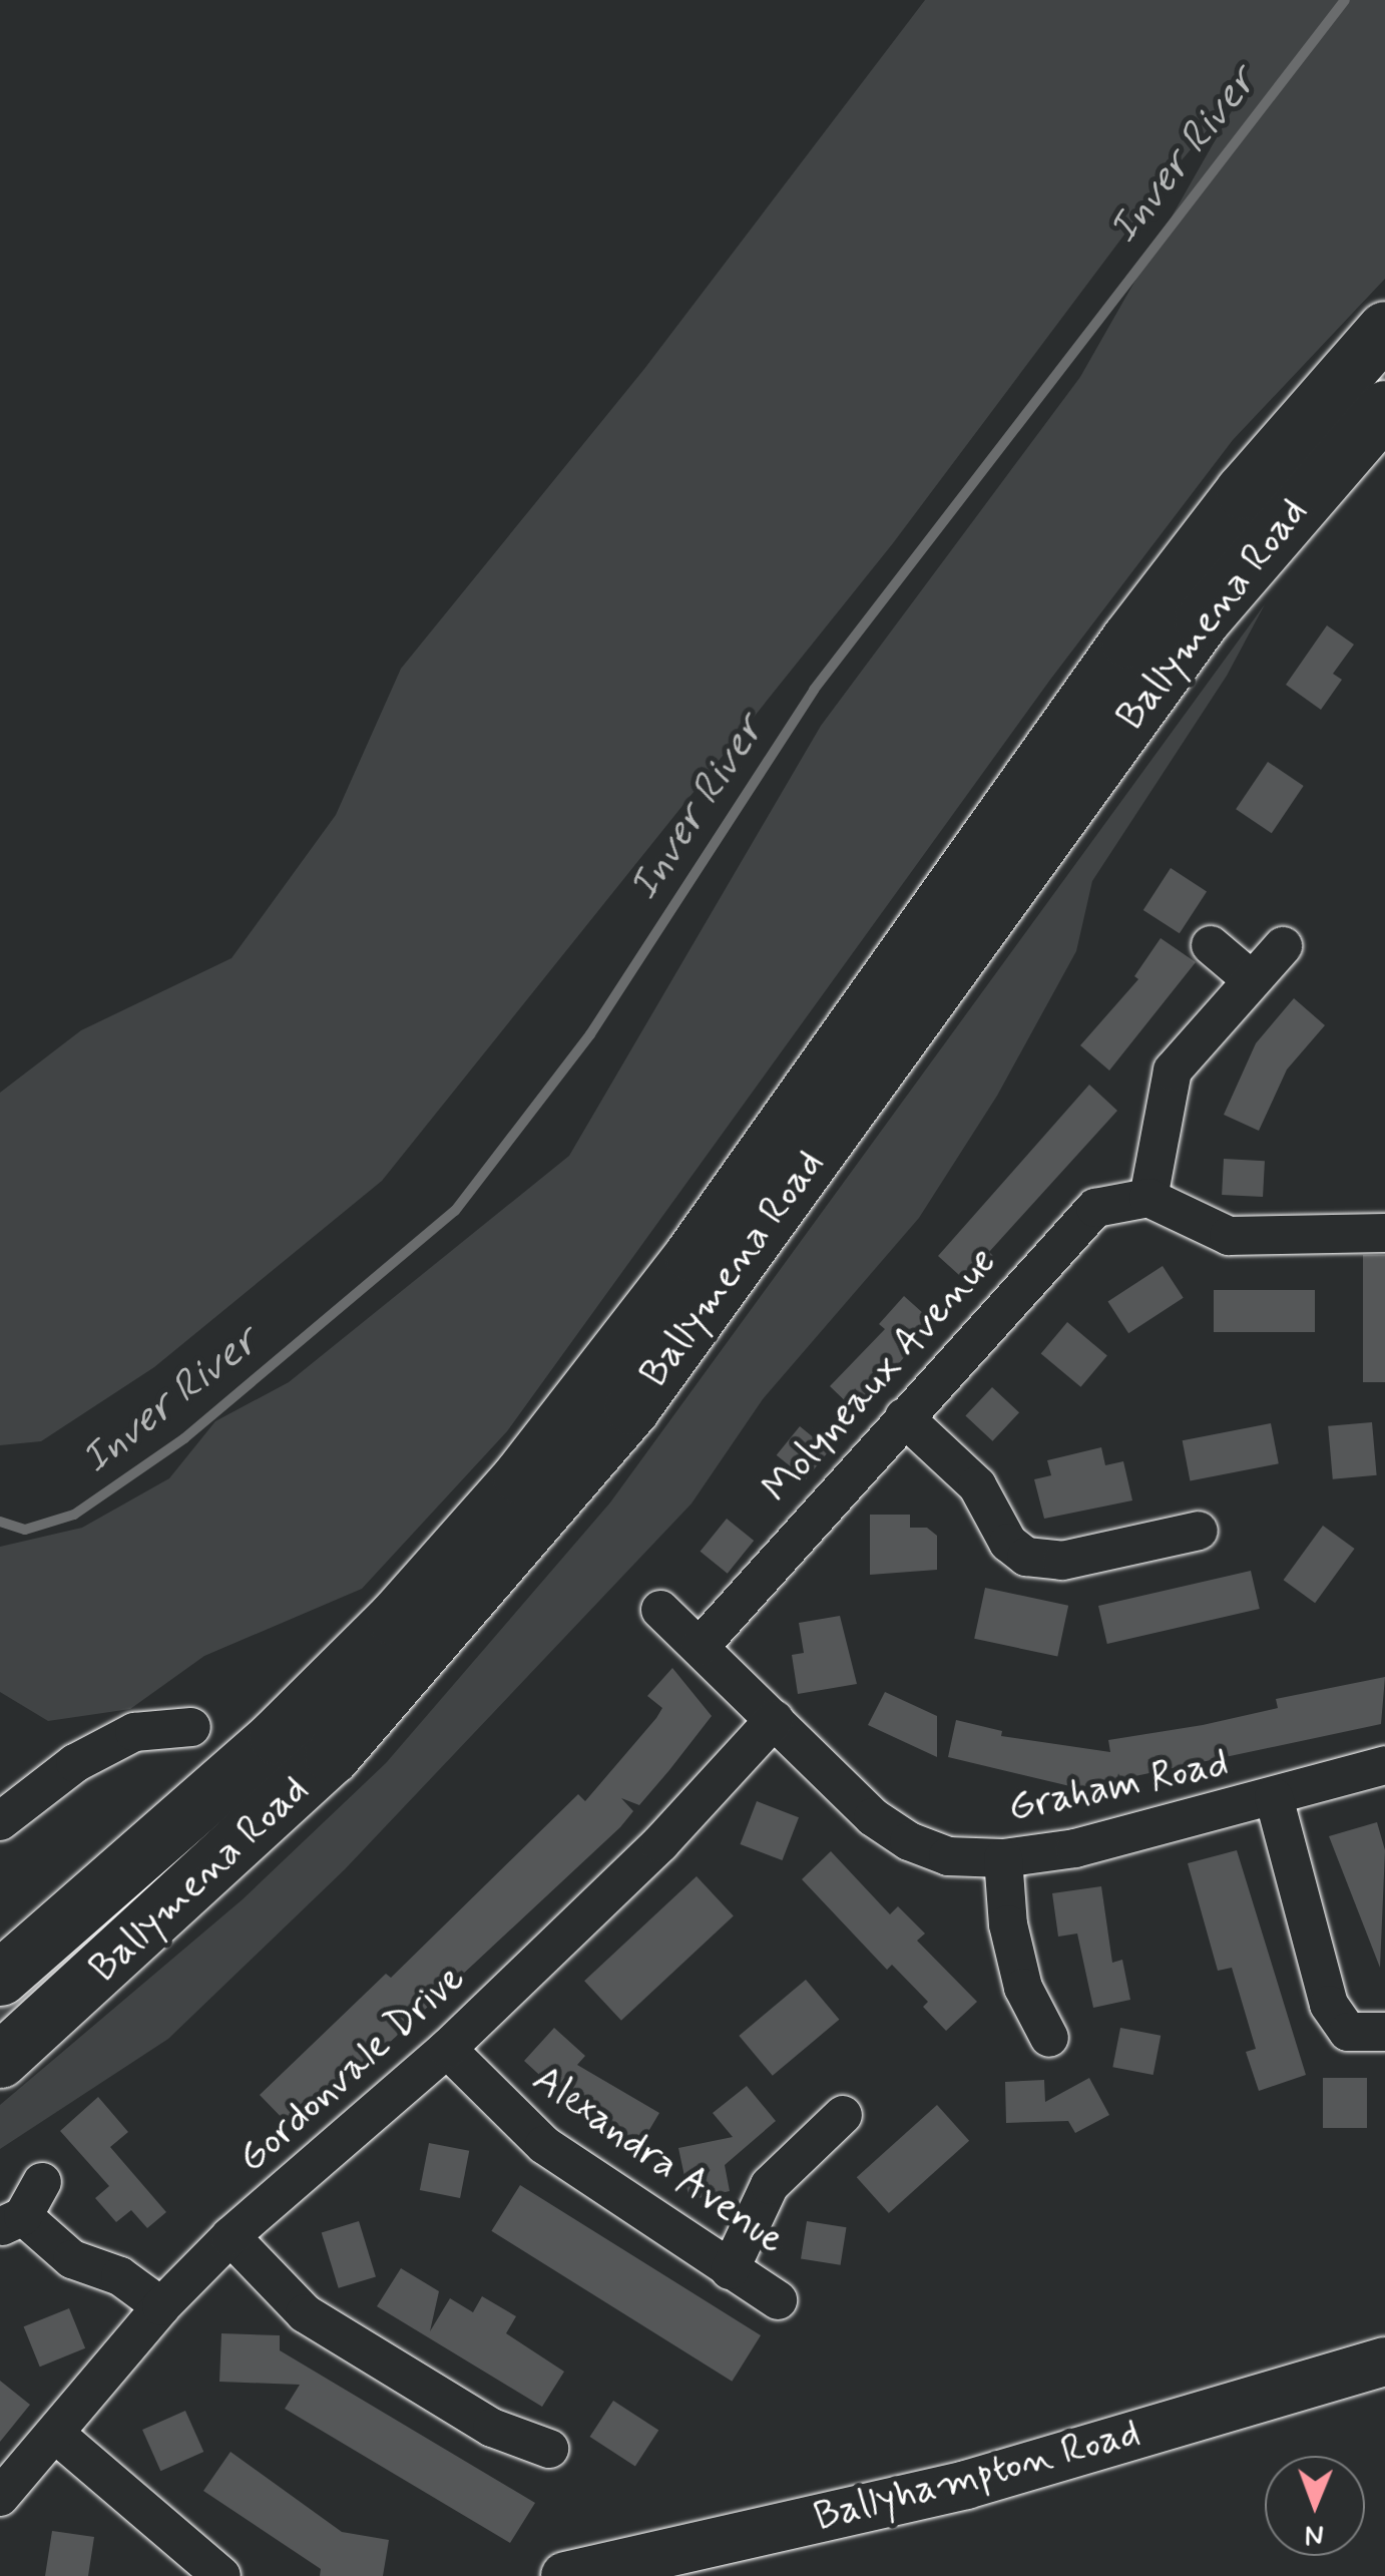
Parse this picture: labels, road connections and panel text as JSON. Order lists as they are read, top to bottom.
{
  "streets": {
    "highway": ["Ballymena Road"],
    "street": [
      "Molyneaux Avenue",
      "Graham Road",
      "Gordonvale Drive",
      "Alexandra Avenue",
      "Ballyhampton Road"
    ]
  },
  "crossings": [
    ["Molyneaux Avenue", "Graham Road"],
    ["Graham Road", "Gordonvale Drive"],
    ["Gordonvale Drive", "Alexandra Avenue"]
  ],
  "water": ["Inver River"],
  "north": "bottom"
}
